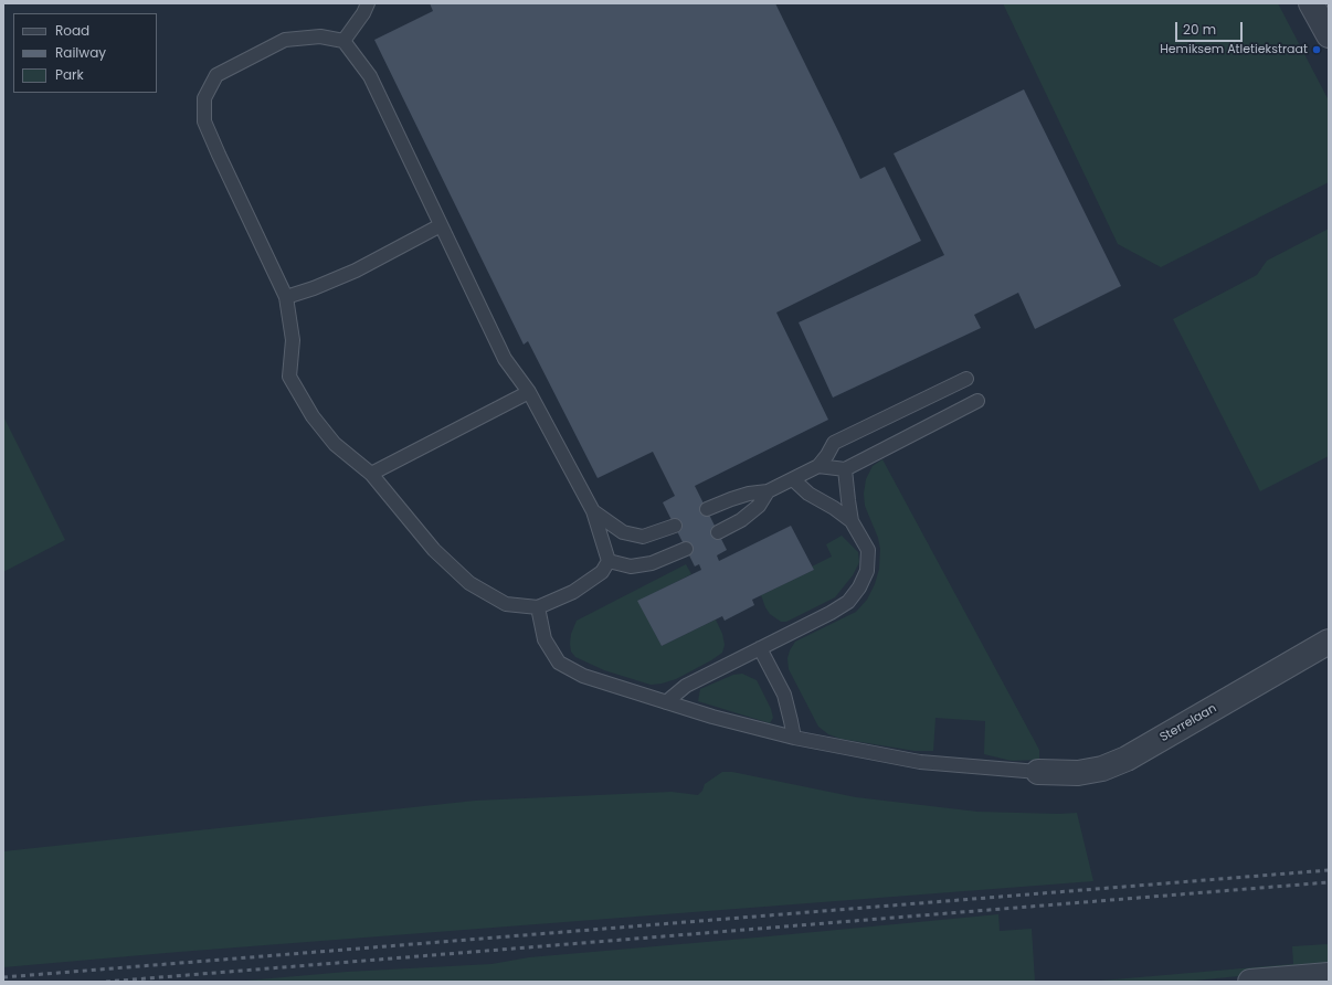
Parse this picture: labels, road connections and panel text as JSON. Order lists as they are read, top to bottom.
{
  "streets": {
    "street": ["Sterrelaan"]
  },
  "places": ["Hemiksem Atletiekstraat"],
  "legend": ["Road", "Railway", "Park"],
  "scale_bar": "20 m"
}
